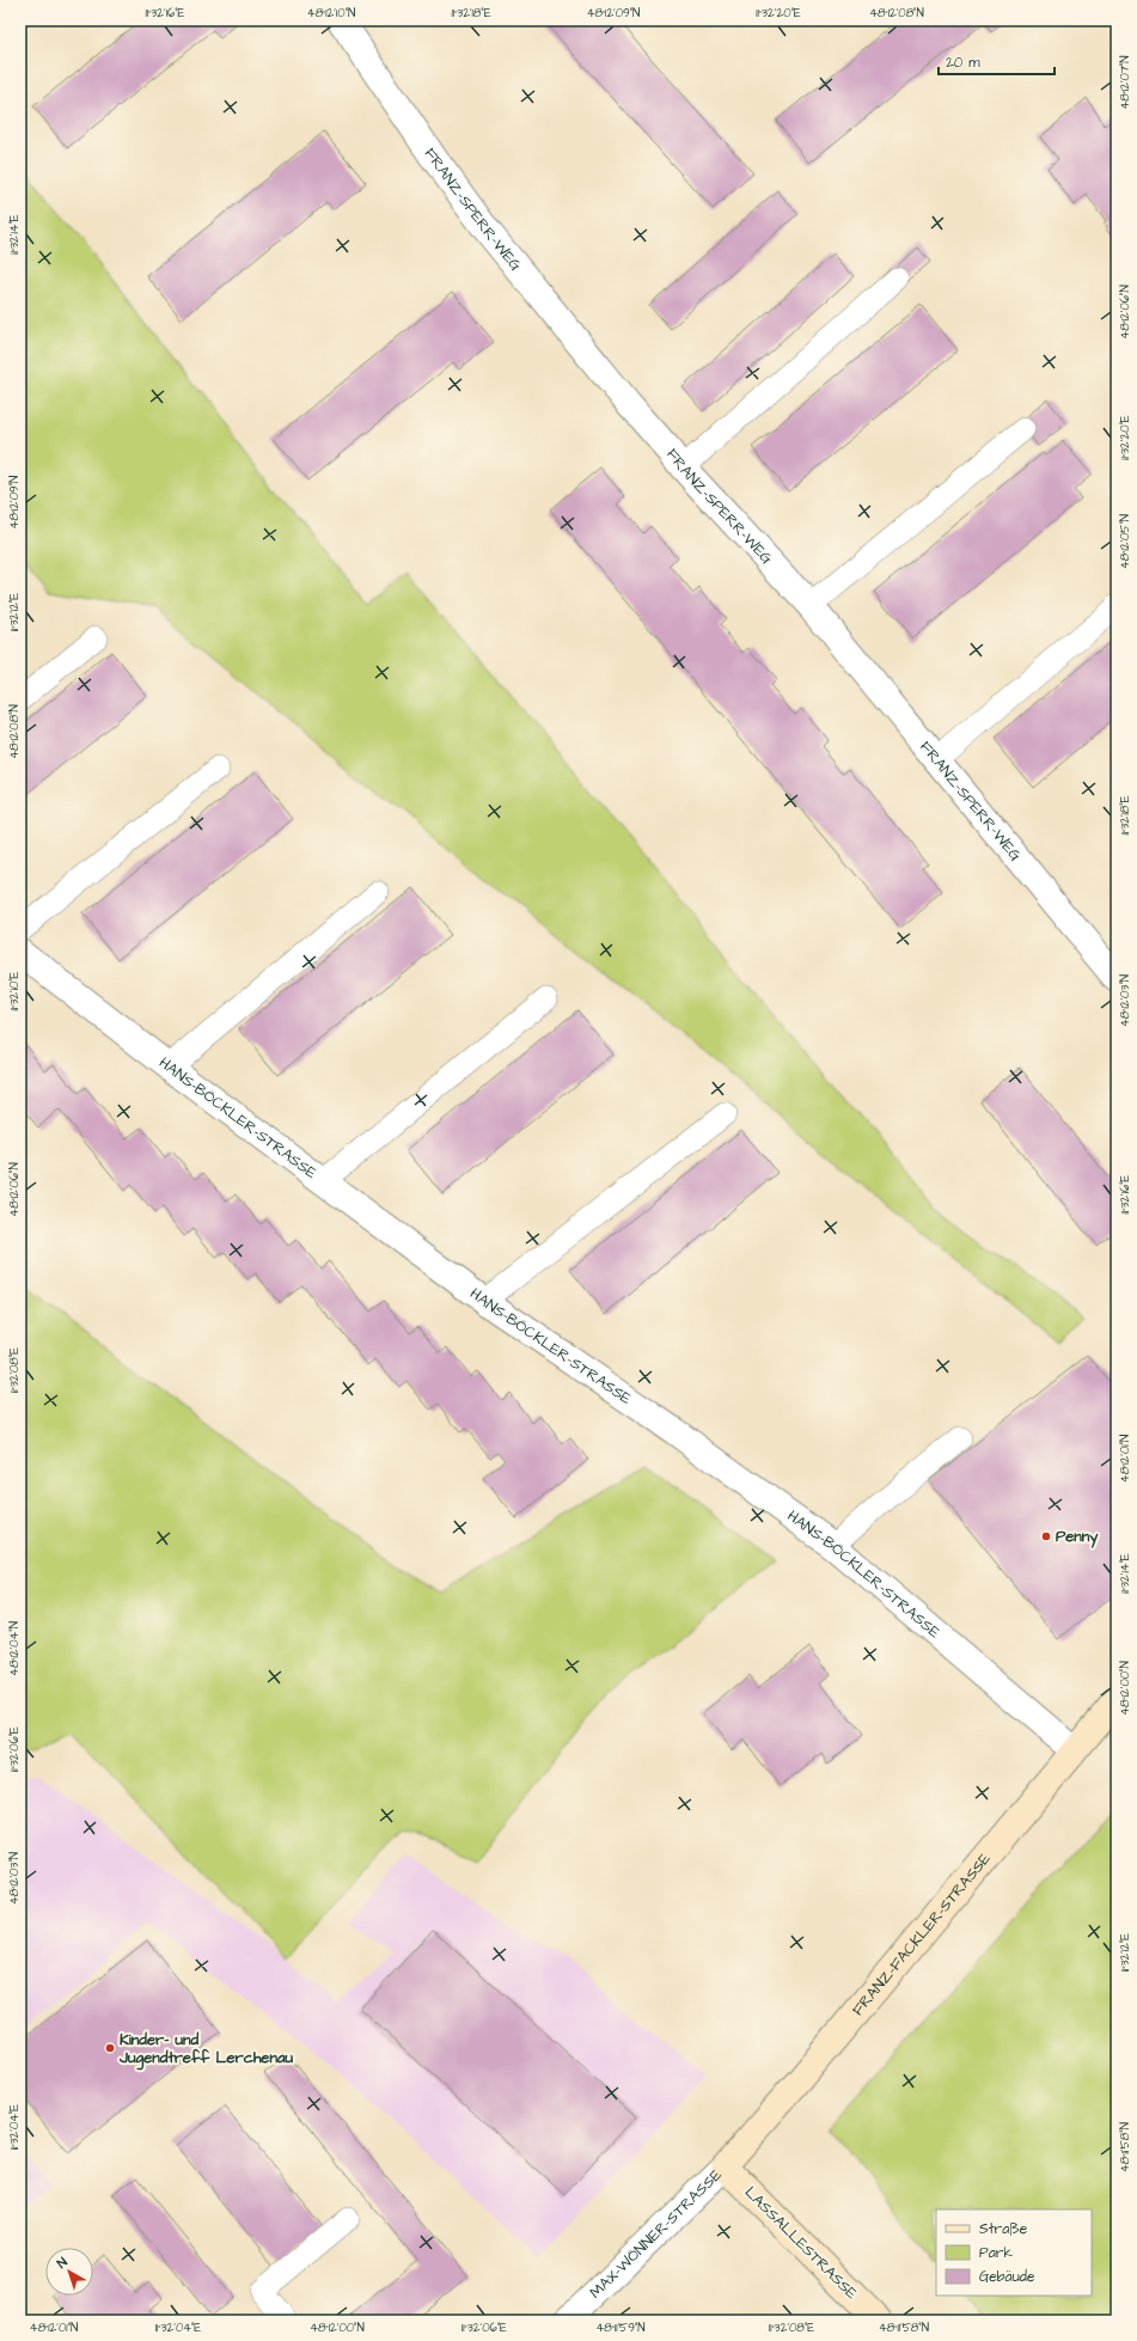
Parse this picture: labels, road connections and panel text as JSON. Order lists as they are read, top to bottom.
{
  "streets": {
    "street": [
      "FRANZ-SPERR-WEG",
      "HANS-BÖCKLER-STRASSE",
      "FRANZ-FACKLER-STRASSE",
      "MAX-WÖNNER-STRASSE",
      "LASSALLESTRASSE"
    ]
  },
  "crossings": [
    ["HANS-BÖCKLER-STRASSE", "FRANZ-FACKLER-STRASSE"],
    ["FRANZ-FACKLER-STRASSE", "MAX-WÖNNER-STRASSE"],
    ["FRANZ-FACKLER-STRASSE", "LASSALLESTRASSE"],
    ["MAX-WÖNNER-STRASSE", "LASSALLESTRASSE"]
  ],
  "places": ["Penny", "Kinder- und Jugendtreff Lerchenau"],
  "legend": ["Straße", "Park", "Gebäude"],
  "scale_bar": "20 m",
  "north": "top left",
  "coordinates": [
    "11°32'16\"E",
    "48°12'10\"N",
    "11°32'18\"E",
    "48°12'09\"N",
    "11°32'20\"E",
    "48°12'08\"N",
    "48°12'07\"N",
    "11°32'14\"E",
    "48°12'06\"N",
    "48°12'05\"N",
    "11°32'12\"E",
    "11°32'10\"E",
    "48°12'03\"N",
    "11°32'08\"E",
    "48°12'01\"N",
    "48°12'04\"N",
    "48°12'00\"N",
    "11°32'06\"E",
    "11°32'04\"E",
    "48°11'58\"N",
    "48°11'59\"N"
  ]
}
